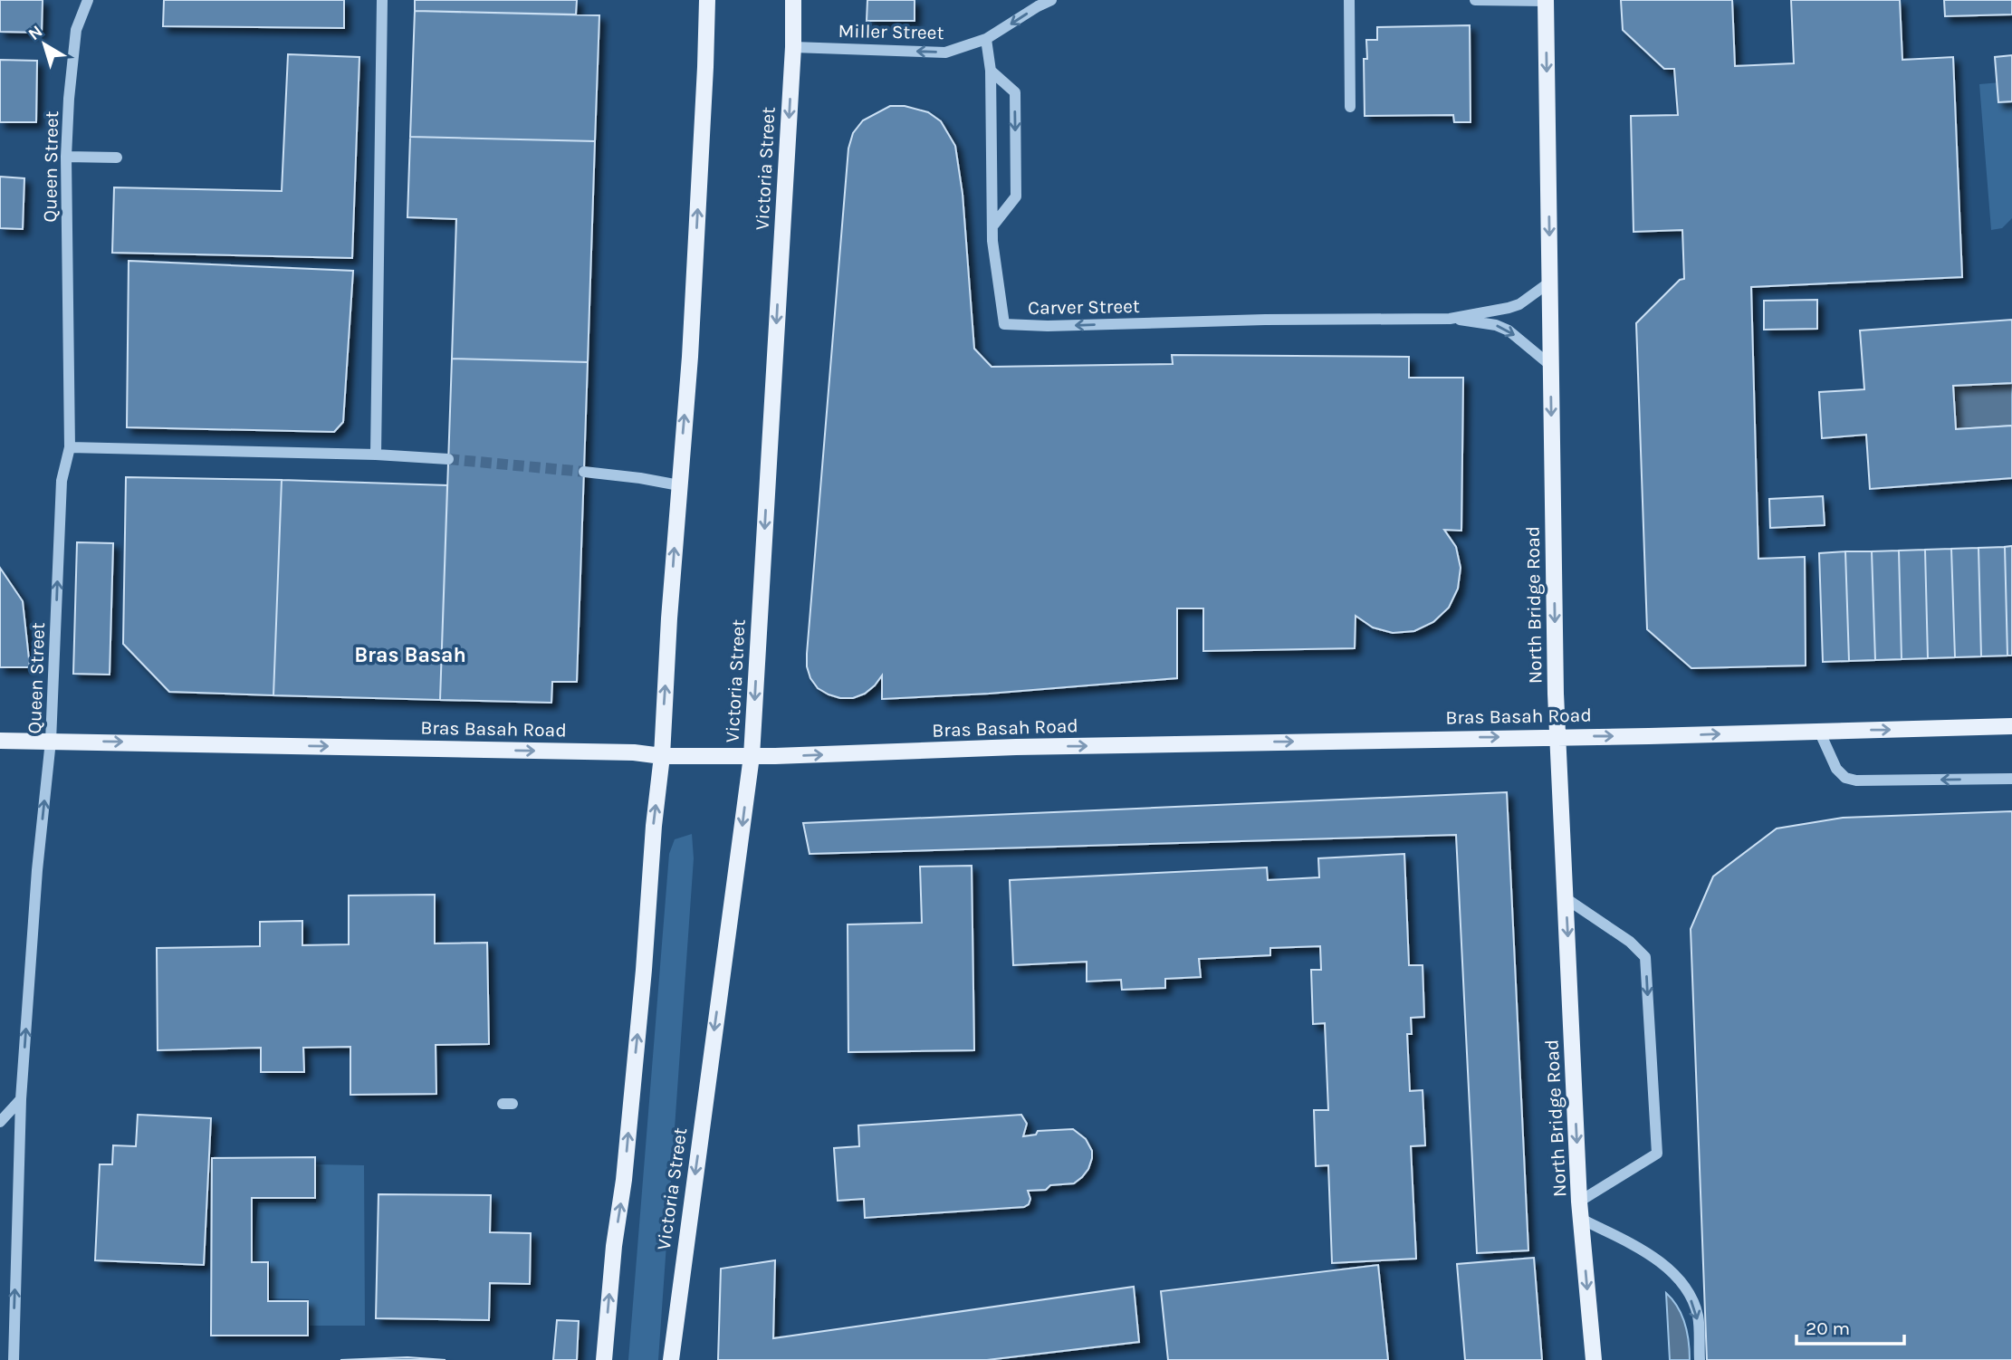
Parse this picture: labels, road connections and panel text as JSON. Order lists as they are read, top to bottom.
{
  "streets": {
    "main road": ["Victoria Street", "North Bridge Road", "Bras Basah Road"],
    "street": ["Miller Street", "Queen Street", "Carver Street"]
  },
  "crossings": [
    ["Miller Street", "Victoria Street"],
    ["Miller Street", "Carver Street"],
    ["Queen Street", "Bras Basah Road"],
    ["Victoria Street", "Bras Basah Road"],
    ["Carver Street", "North Bridge Road"],
    ["North Bridge Road", "Bras Basah Road"]
  ],
  "one_way": [
    "Miller Street",
    "Queen Street",
    "North Bridge Road",
    "Bras Basah Road"
  ],
  "districts": ["Bras Basah"],
  "scale_bar": "20 m",
  "north": "top left"
}
